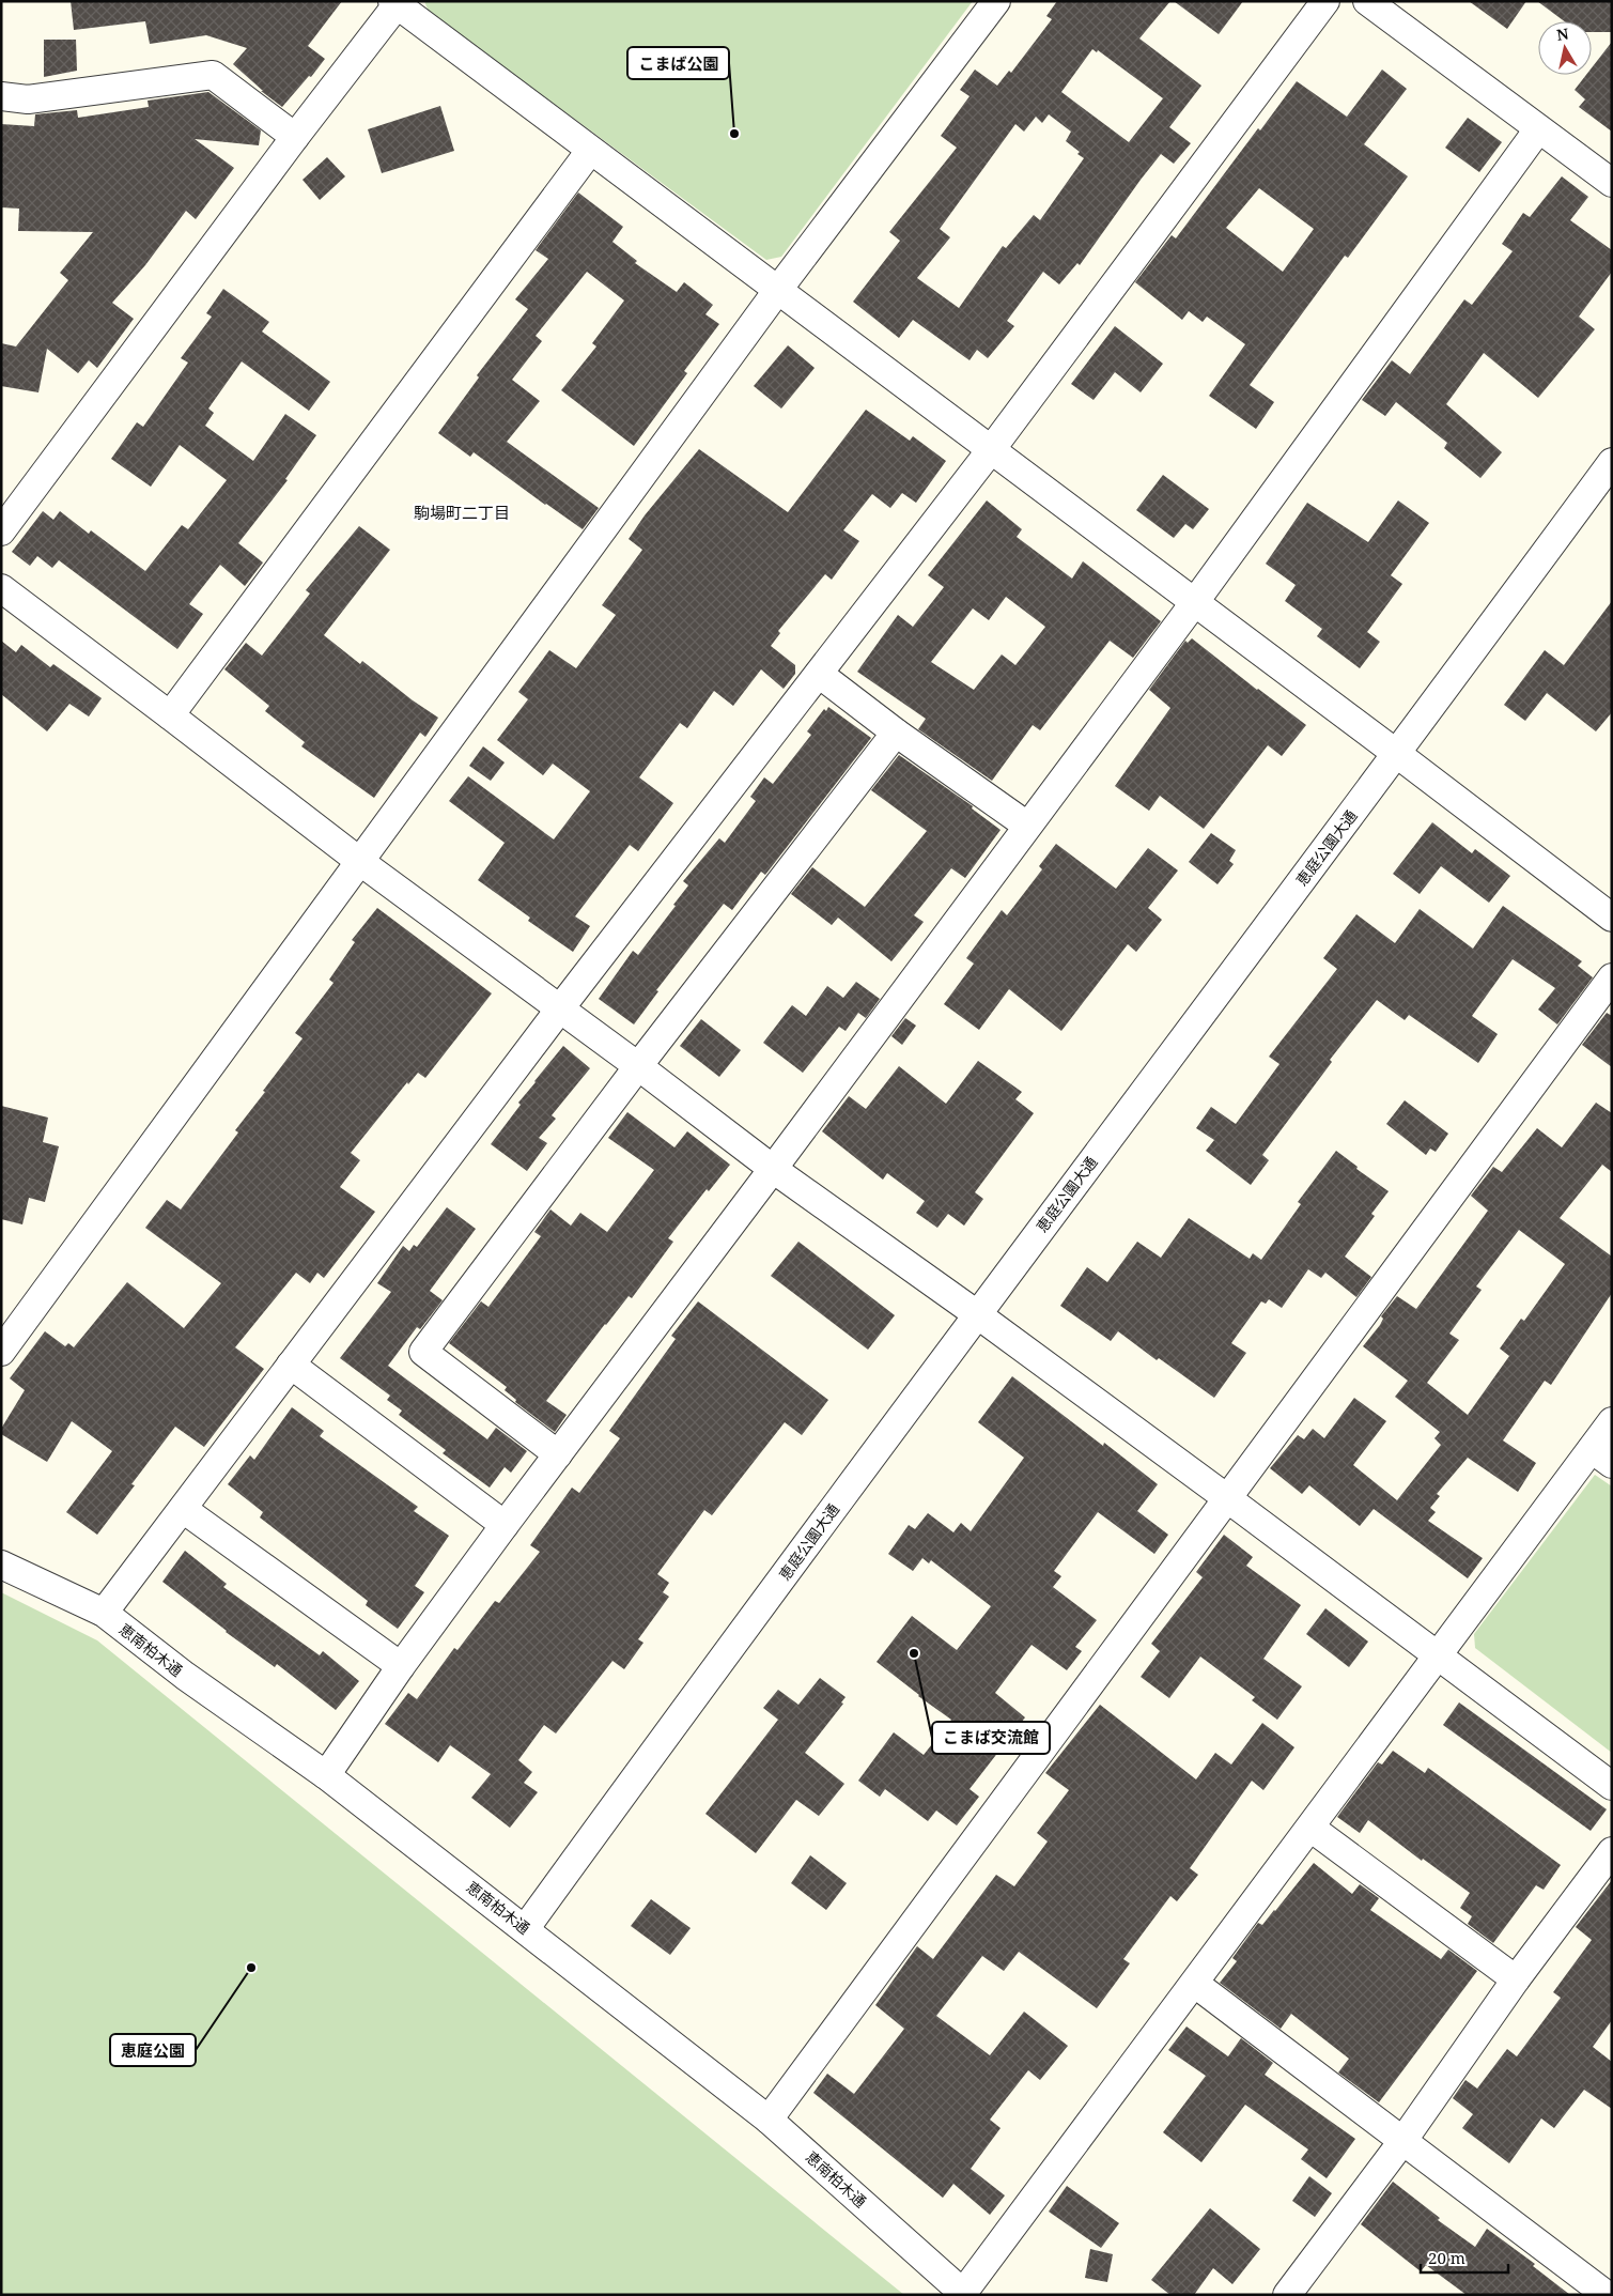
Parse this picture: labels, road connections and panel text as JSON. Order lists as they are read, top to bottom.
{
  "streets": {
    "street": ["恵庭公園大通", "恵南柏木通"]
  },
  "crossings": [
    ["恵庭公園大通", "恵南柏木通"]
  ],
  "districts": ["駒場町二丁目"],
  "places": ["こまば公園", "こまば交流館", "恵庭公園"],
  "scale_bar": "20 m",
  "north": "top"
}
